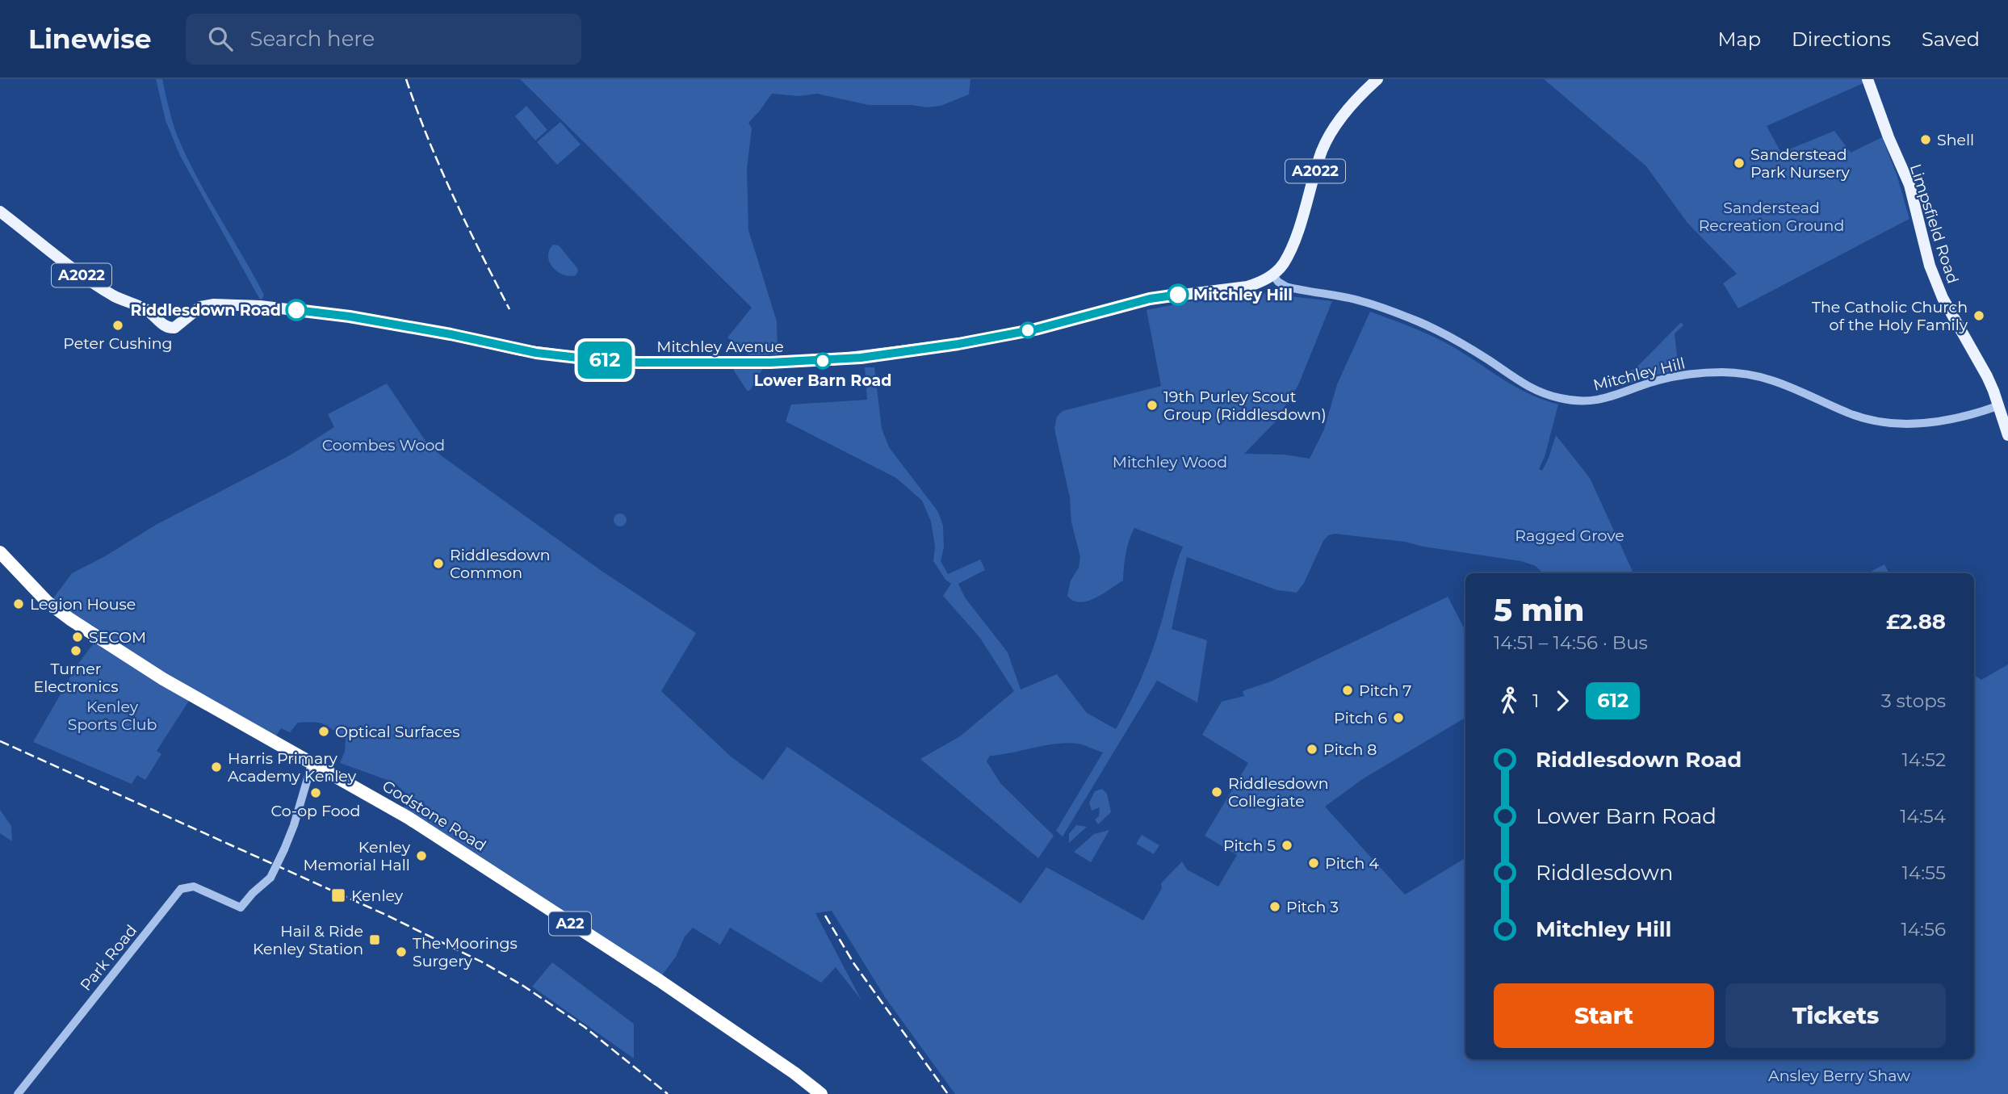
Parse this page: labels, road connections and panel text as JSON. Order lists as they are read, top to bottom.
{
  "streets": {
    "highway": ["Godstone Road", "A22"],
    "main road": ["A2022", "Limpsfield Road", "Mitchley Avenue"],
    "street": ["Mitchley Hill", "Park Road"]
  },
  "crossings": [
    ["A2022", "Mitchley Avenue"],
    ["A2022", "Mitchley Hill"],
    ["Limpsfield Road", "Mitchley Hill"],
    ["Mitchley Avenue", "Mitchley Hill"],
    ["Godstone Road", "Park Road"]
  ],
  "parks": [
    "Sanderstead Recreation Ground",
    "Coombes Wood",
    "Mitchley Wood",
    "Ragged Grove",
    "Kenley Sports Club",
    "Ansley Berry Shaw"
  ],
  "places": {
    "other": [
      "Shell",
      "Sanderstead Park Nursery",
      "Mitchley Hill",
      "Riddlesdown Road",
      "The Catholic Church of the Holy Family",
      "Peter Cushing",
      "Lower Barn Road",
      "19th Purley Scout Group (Riddlesdown)",
      "Riddlesdown Common",
      "Legion House",
      "SECOM",
      "Turner Electronics",
      "Pitch 7",
      "Pitch 6",
      "Optical Surfaces",
      "Pitch 8",
      "Harris Primary Academy Kenley",
      "Riddlesdown Collegiate",
      "Co-op Food",
      "Pitch 5",
      "Kenley Memorial Hall",
      "Pitch 4",
      "Pitch 3",
      "The Moorings Surgery"
    ],
    "transit": ["Kenley", "Hail & Ride Kenley Station"]
  },
  "lines": ["bus line 612"],
  "page": {
    "header": "Linewise",
    "search": "Search here",
    "nav": ["Map", "Directions", "Saved"],
    "on_map": "612",
    "heading": ["5 min", "14:51 – 14:56 · Bus", "£2.88"],
    "legs": ["1", "612", "3 stops"],
    "list": [
      {
        "name": "Riddlesdown Road",
        "value": "14:52"
      },
      {
        "name": "Lower Barn Road",
        "value": "14:54"
      },
      {
        "name": "Riddlesdown",
        "value": "14:55"
      },
      {
        "name": "Mitchley Hill",
        "value": "14:56"
      }
    ],
    "buttons": ["Start", "Tickets"]
  }
}
